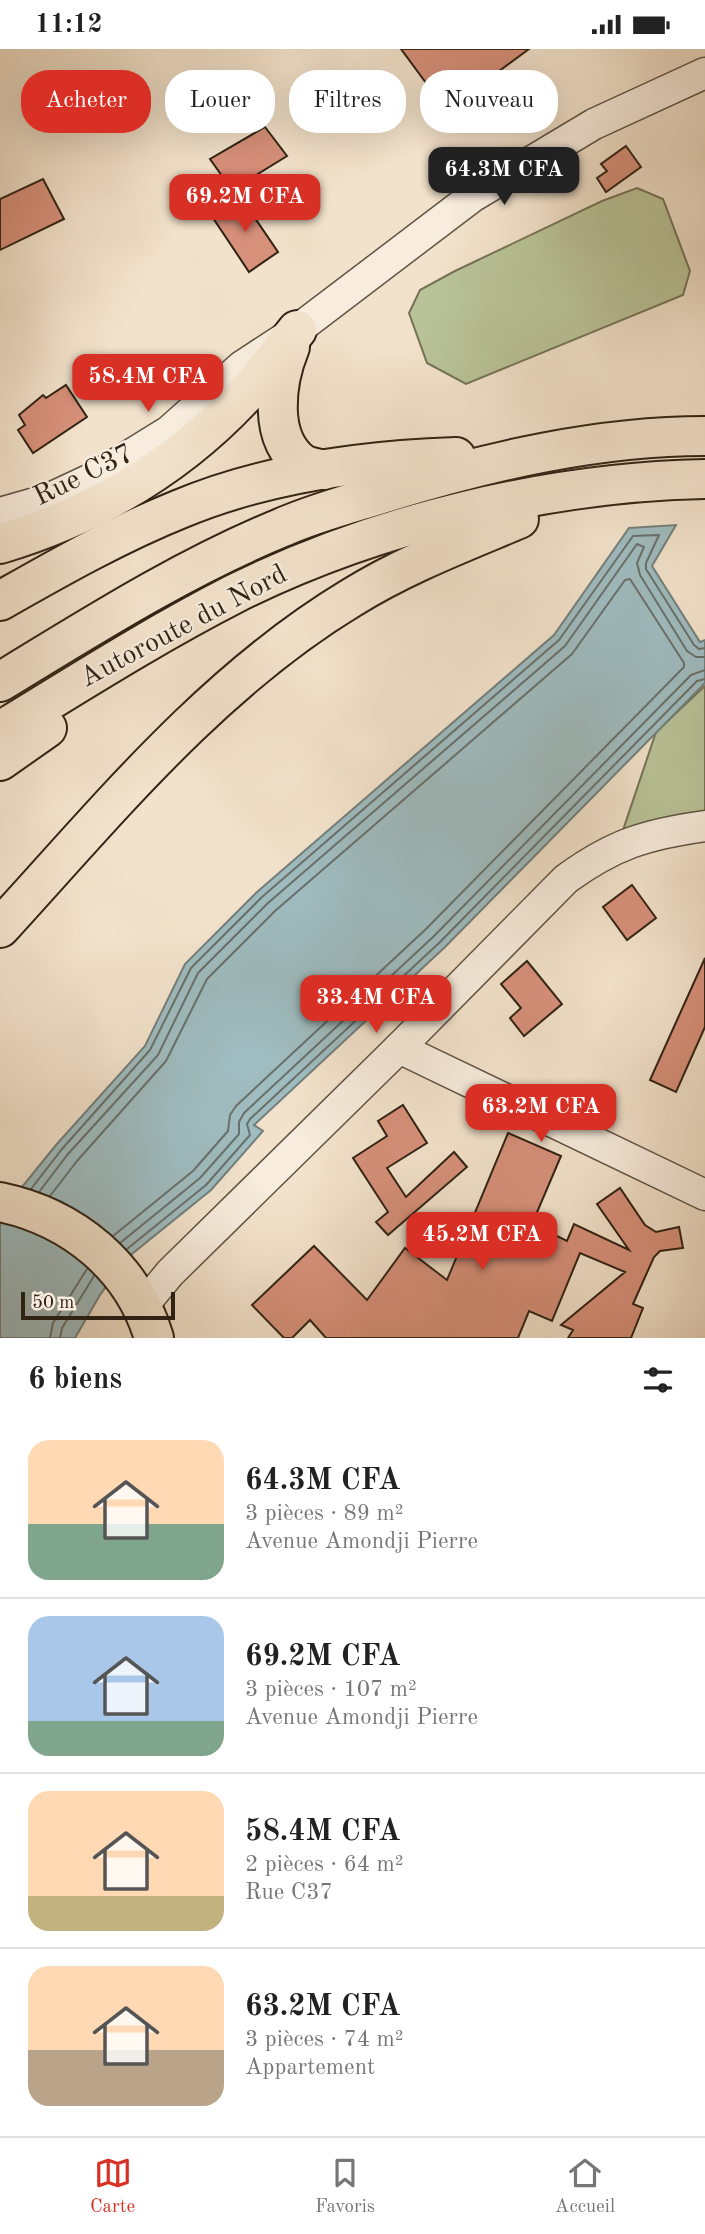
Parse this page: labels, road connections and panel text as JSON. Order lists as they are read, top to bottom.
{
  "streets": {
    "main road": ["Autoroute du Nord"],
    "street": ["Rue C37"]
  },
  "scale_bar": "50 m",
  "page": {
    "status": "11:12",
    "chip": [
      "Acheter",
      "Louer",
      "Filtres",
      "Nouveau"
    ],
    "price": [
      "64.3M CFA",
      "69.2M CFA",
      "58.4M CFA",
      "33.4M CFA",
      "63.2M CFA",
      "45.2M CFA"
    ],
    "scale": "50 m",
    "heading": "6 biens",
    "list": [
      {
        "name": "64.3M CFA",
        "note": "3 pièces · 89 m² · Avenue Amondji Pierre"
      },
      {
        "name": "69.2M CFA",
        "note": "3 pièces · 107 m² · Avenue Amondji Pierre"
      },
      {
        "name": "58.4M CFA",
        "note": "2 pièces · 64 m² · Rue C37"
      },
      {
        "name": "63.2M CFA",
        "note": "3 pièces · 74 m² · Appartement"
      }
    ],
    "tabs": ["Carte", "Favoris", "Accueil"]
  }
}
